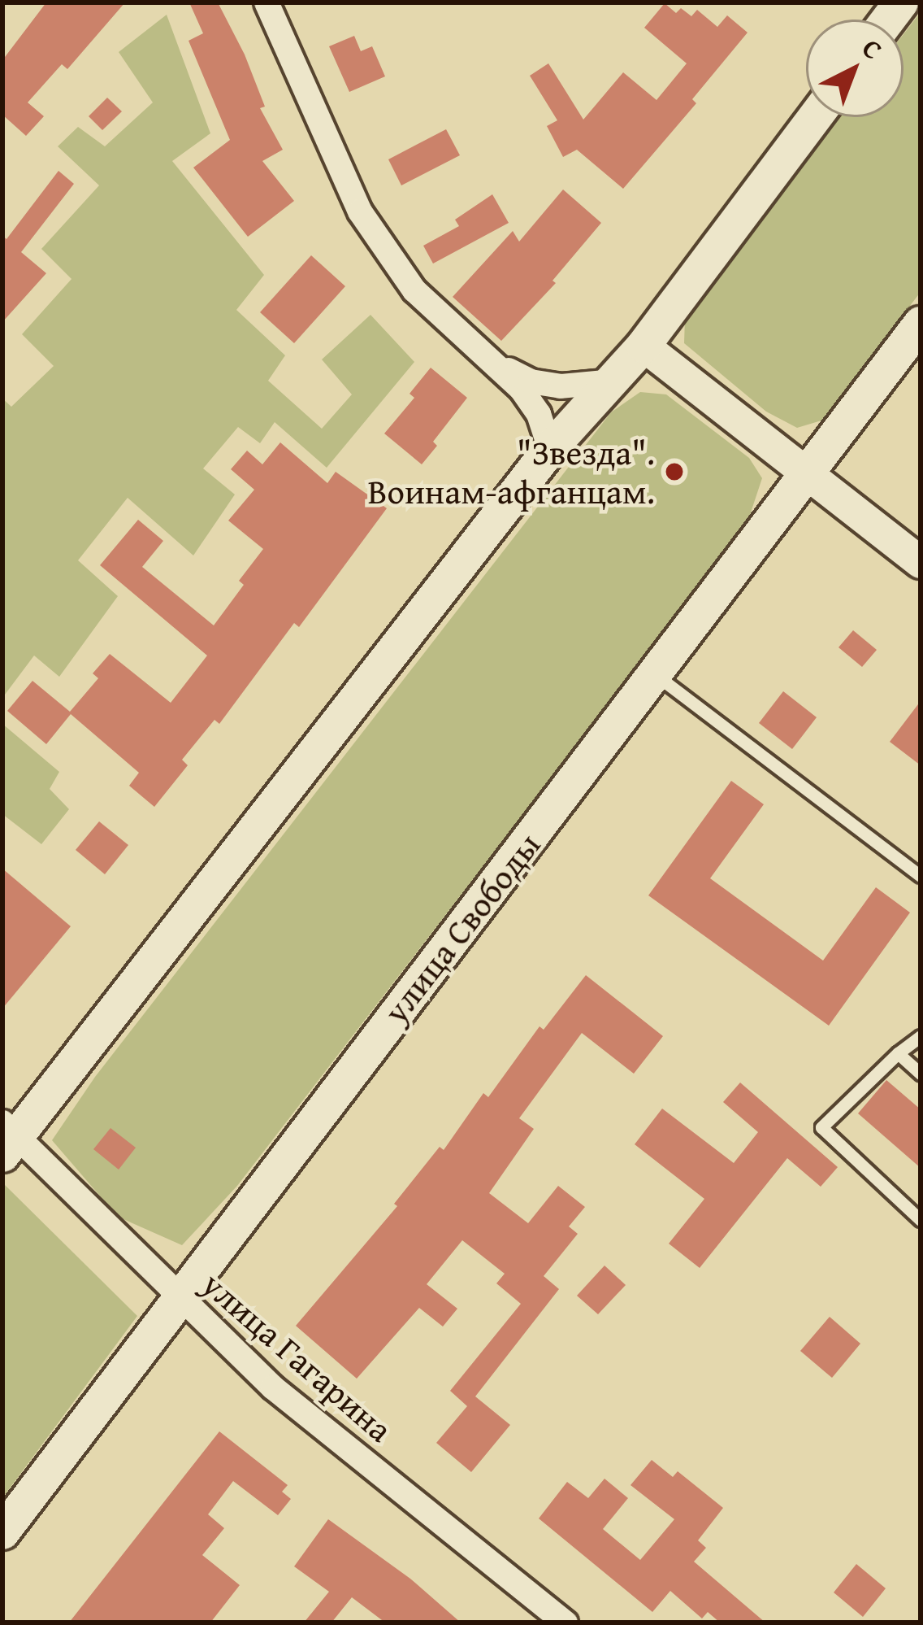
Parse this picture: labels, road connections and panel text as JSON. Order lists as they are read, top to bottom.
{
  "streets": {
    "main road": ["улица Свободы"],
    "street": ["улица Гагарина"]
  },
  "crossings": [
    ["улица Свободы", "улица Гагарина"]
  ],
  "places": ["\"Звезда\". Воинам-афганцам."],
  "north": "top right"
}
